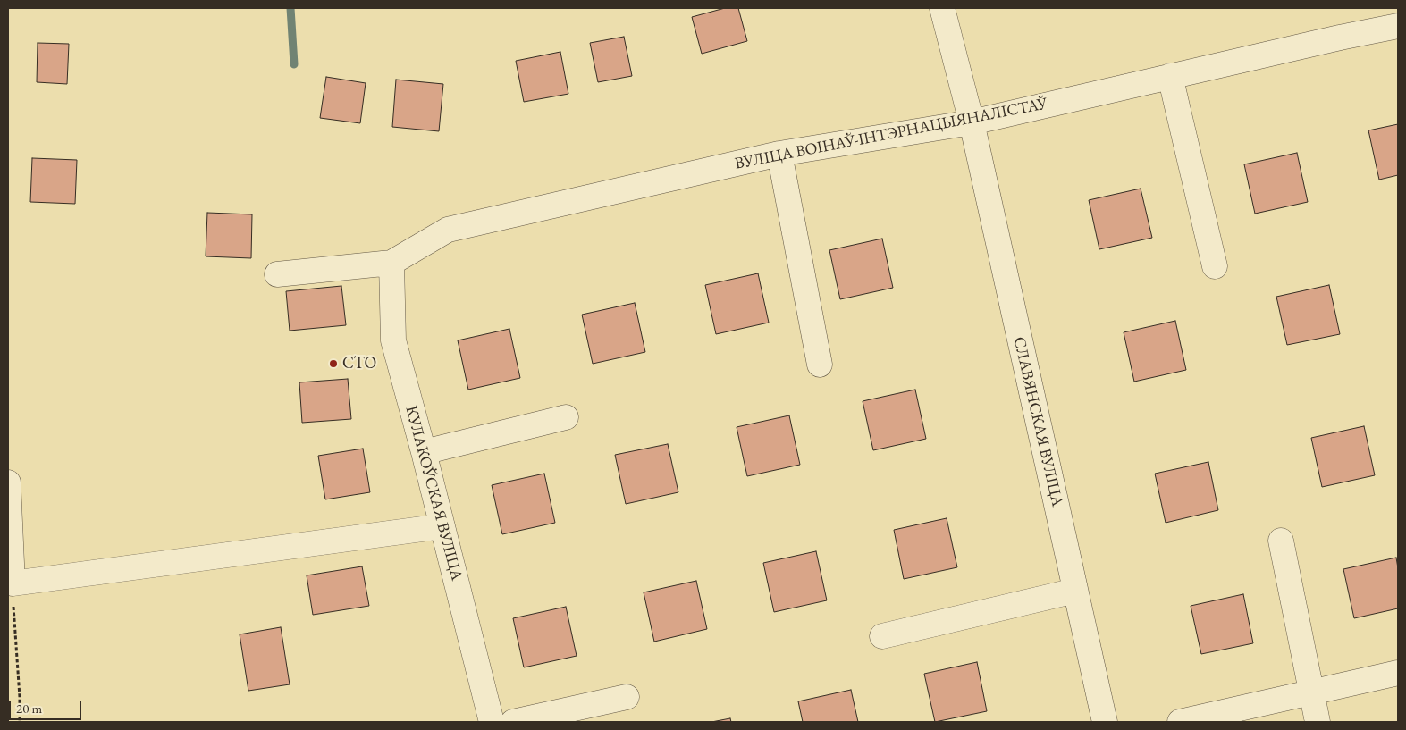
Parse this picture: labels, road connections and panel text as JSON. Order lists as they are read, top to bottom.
{
  "streets": {
    "street": ["ВУЛІЦА ВОІНАЎ-ІНТЭРНАЦЫЯНАЛІСТАЎ", "СЛАВЯНСКАЯ ВУЛІЦА", "КУЛАКОЎСКАЯ ВУЛІЦА"]
  },
  "crossings": [
    ["ВУЛІЦА ВОІНАЎ-ІНТЭРНАЦЫЯНАЛІСТАЎ", "СЛАВЯНСКАЯ ВУЛІЦА"],
    ["ВУЛІЦА ВОІНАЎ-ІНТЭРНАЦЫЯНАЛІСТАЎ", "КУЛАКОЎСКАЯ ВУЛІЦА"]
  ],
  "places": ["СТО"],
  "scale_bar": "20 m"
}
